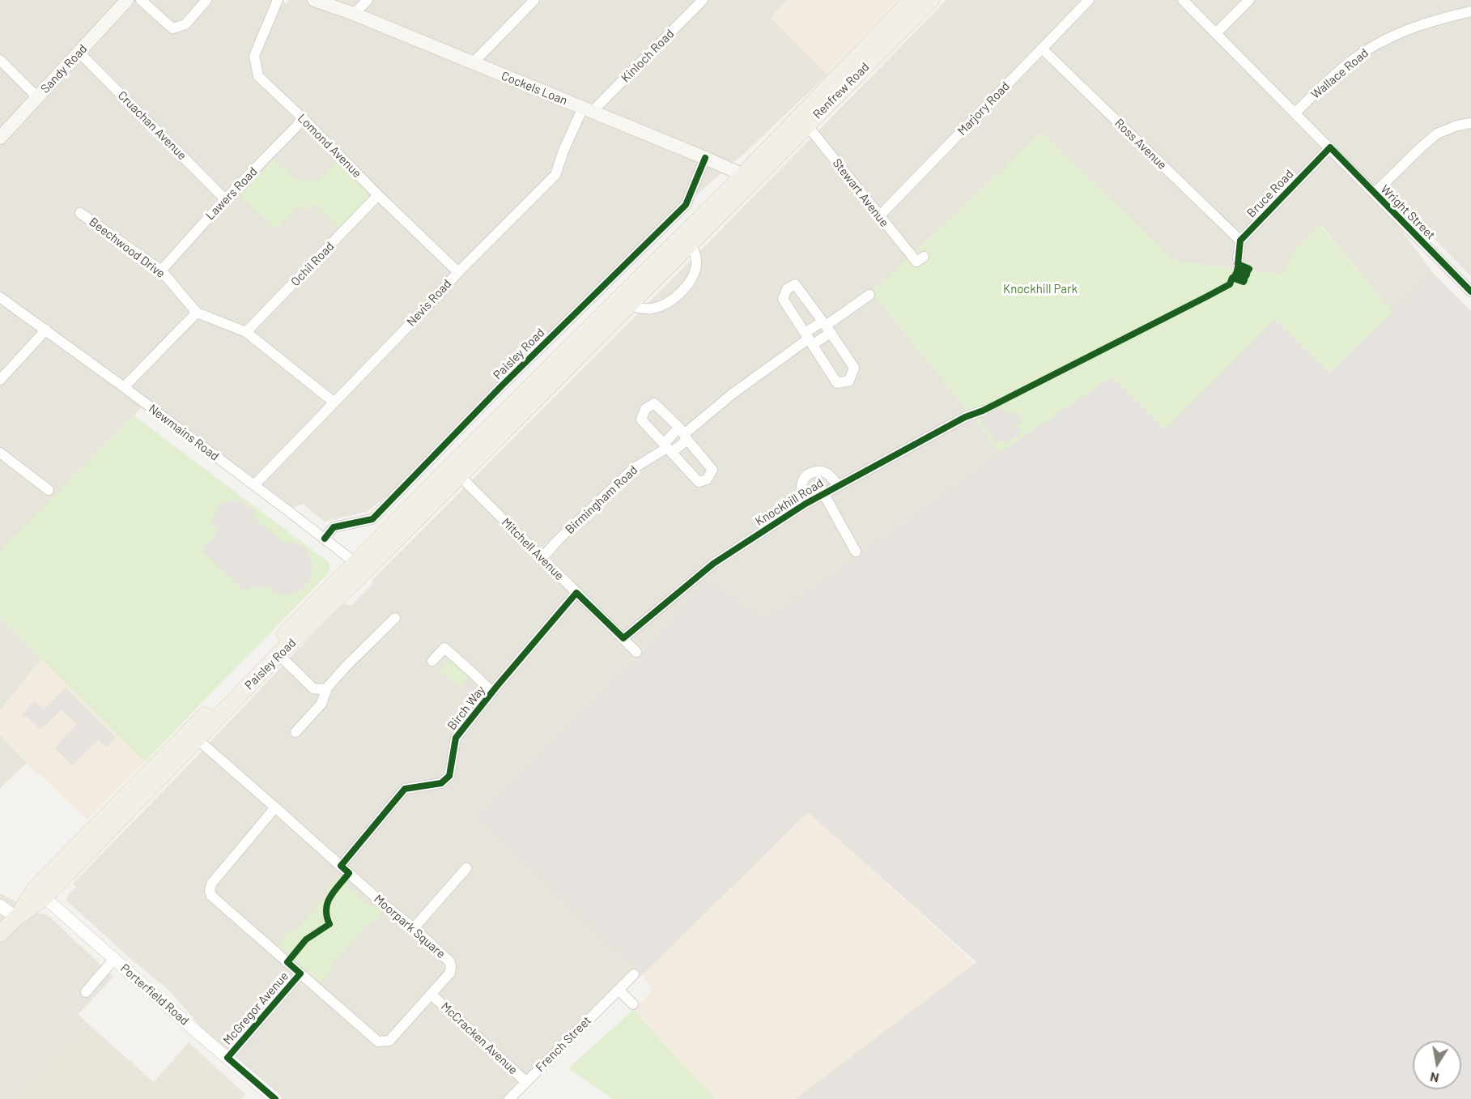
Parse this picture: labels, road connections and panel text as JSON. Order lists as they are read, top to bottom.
{
  "streets": {
    "main road": [
      "Sandy Road",
      "Cockels Loan",
      "Renfrew Road",
      "Paisley Road"
    ],
    "street": [
      "Kinloch Road",
      "Wallace Road",
      "Marjory Road",
      "Cruachan Avenue",
      "Ross Avenue",
      "Lomond Avenue",
      "Stewart Avenue",
      "Lawers Road",
      "Bruce Road",
      "Wright Street",
      "Beechwood Drive",
      "Ochil Road",
      "Nevis Road",
      "Newmains Road",
      "Birmingham Road",
      "Knockhill Road",
      "Mitchell Avenue",
      "Birch Way",
      "Moorpark Square",
      "Porterfield Road",
      "McGregor Avenue",
      "McCracken Avenue",
      "French Street"
    ]
  },
  "crossings": [
    ["Kinloch Road", "Cockels Loan"],
    ["Kinloch Road", "Nevis Road"],
    ["Sandy Road", "Cruachan Avenue"],
    ["Wallace Road", "Wright Street"],
    ["Cockels Loan", "Renfrew Road"],
    ["Cockels Loan", "Nevis Road"],
    ["Cockels Loan", "Paisley Road"],
    ["Renfrew Road", "Stewart Avenue"],
    ["Renfrew Road", "Paisley Road"],
    ["Marjory Road", "Ross Avenue"],
    ["Marjory Road", "Stewart Avenue"],
    ["Cruachan Avenue", "Lawers Road"],
    ["Ross Avenue", "Bruce Road"],
    ["Lomond Avenue", "Lawers Road"],
    ["Lomond Avenue", "Ochil Road"],
    ["Lomond Avenue", "Nevis Road"],
    ["Lawers Road", "Beechwood Drive"],
    ["Bruce Road", "Wright Street"],
    ["Beechwood Drive", "Ochil Road"],
    ["Beechwood Drive", "Nevis Road"],
    ["Nevis Road", "Newmains Road"],
    ["Paisley Road", "Newmains Road"],
    ["Paisley Road", "Mitchell Avenue"],
    ["Paisley Road", "Moorpark Square"],
    ["Paisley Road", "Porterfield Road"],
    ["Birmingham Road", "Mitchell Avenue"],
    ["Knockhill Road", "Mitchell Avenue"],
    ["Mitchell Avenue", "Birch Way"],
    ["Birch Way", "Moorpark Square"],
    ["Moorpark Square", "McGregor Avenue"],
    ["Moorpark Square", "McCracken Avenue"],
    ["Porterfield Road", "McGregor Avenue"],
    ["McCracken Avenue", "French Street"]
  ],
  "parks": ["Knockhill Park"],
  "north": "bottom"
}
